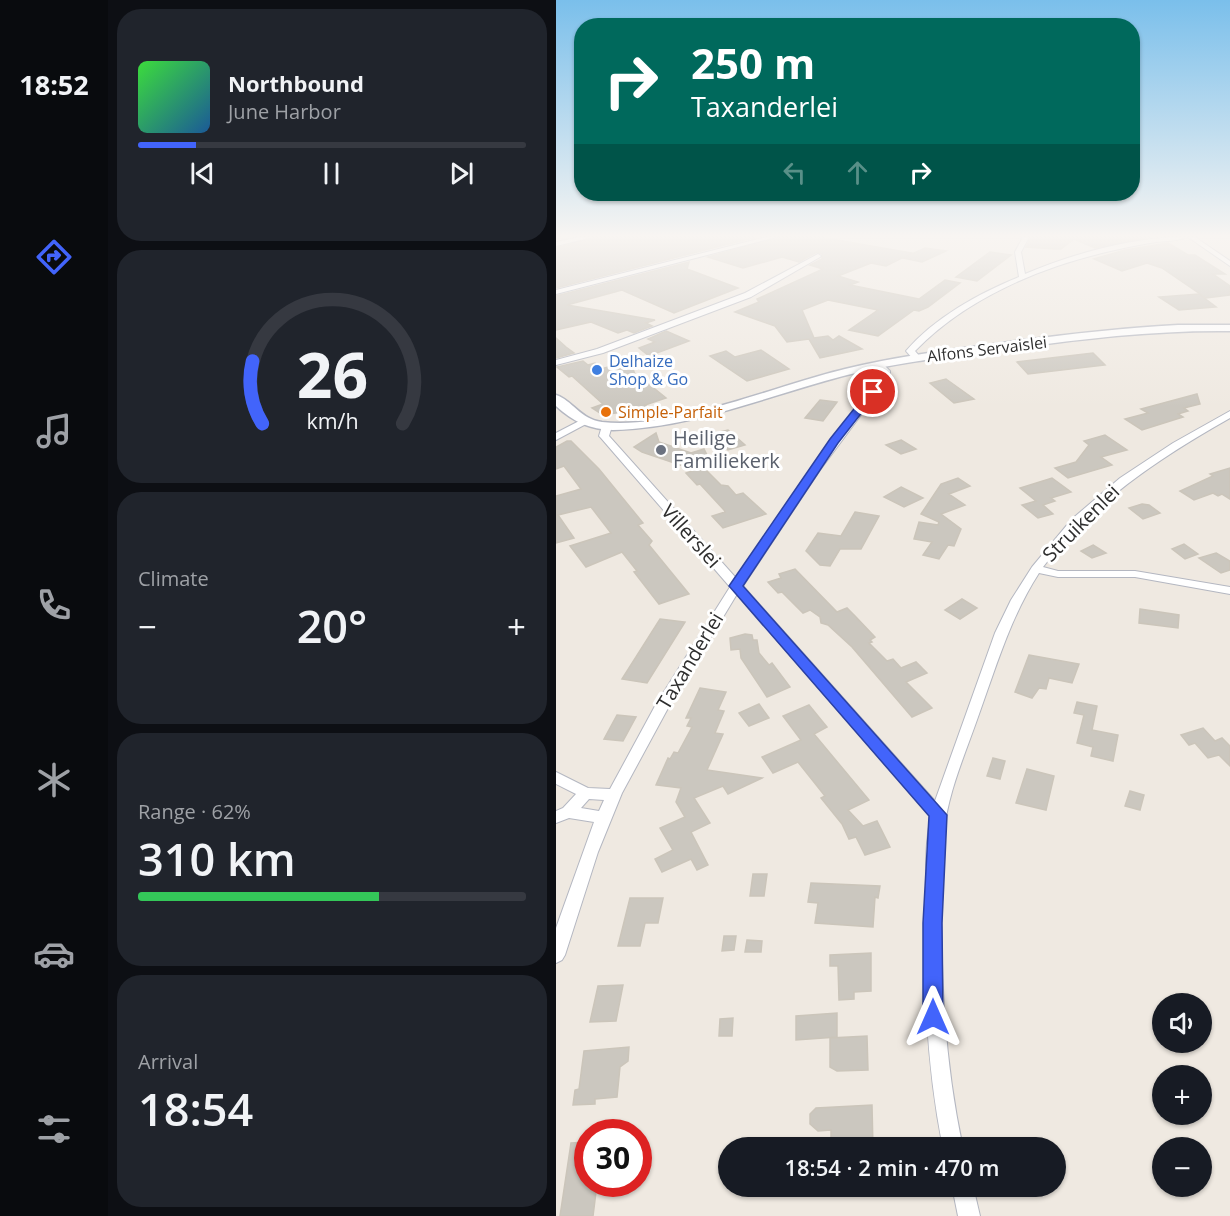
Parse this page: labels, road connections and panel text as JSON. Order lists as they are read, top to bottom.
{
  "streets": {
    "street": [
      "Alfons Servaislei",
      "Struikenlei",
      "Villerslei",
      "Taxanderlei"
    ]
  },
  "crossings": [
    ["Alfons Servaislei", "Villerslei"],
    ["Alfons Servaislei", "Taxanderlei"],
    ["Struikenlei", "Villerslei"],
    ["Villerslei", "Taxanderlei"]
  ],
  "places": ["Delhaize Shop & Go", "Simple-Parfait", "Heilige Familiekerk"],
  "page": {
    "tabs": "18:52",
    "turn": ["250 m", "Taxanderlei"],
    "song": ["Northbound", "June Harbor"],
    "tile": [
      "Climate",
      ["Range · 62%", "310 km"],
      ["Arrival", "18:54"]
    ],
    "heat": ["−", "20°", "+"],
    "map_buttons": ["+", "−"],
    "limit": "30",
    "trip": "18:54 · 2 min · 470 m",
    "gauge": ["26", "km/h"]
  }
}
